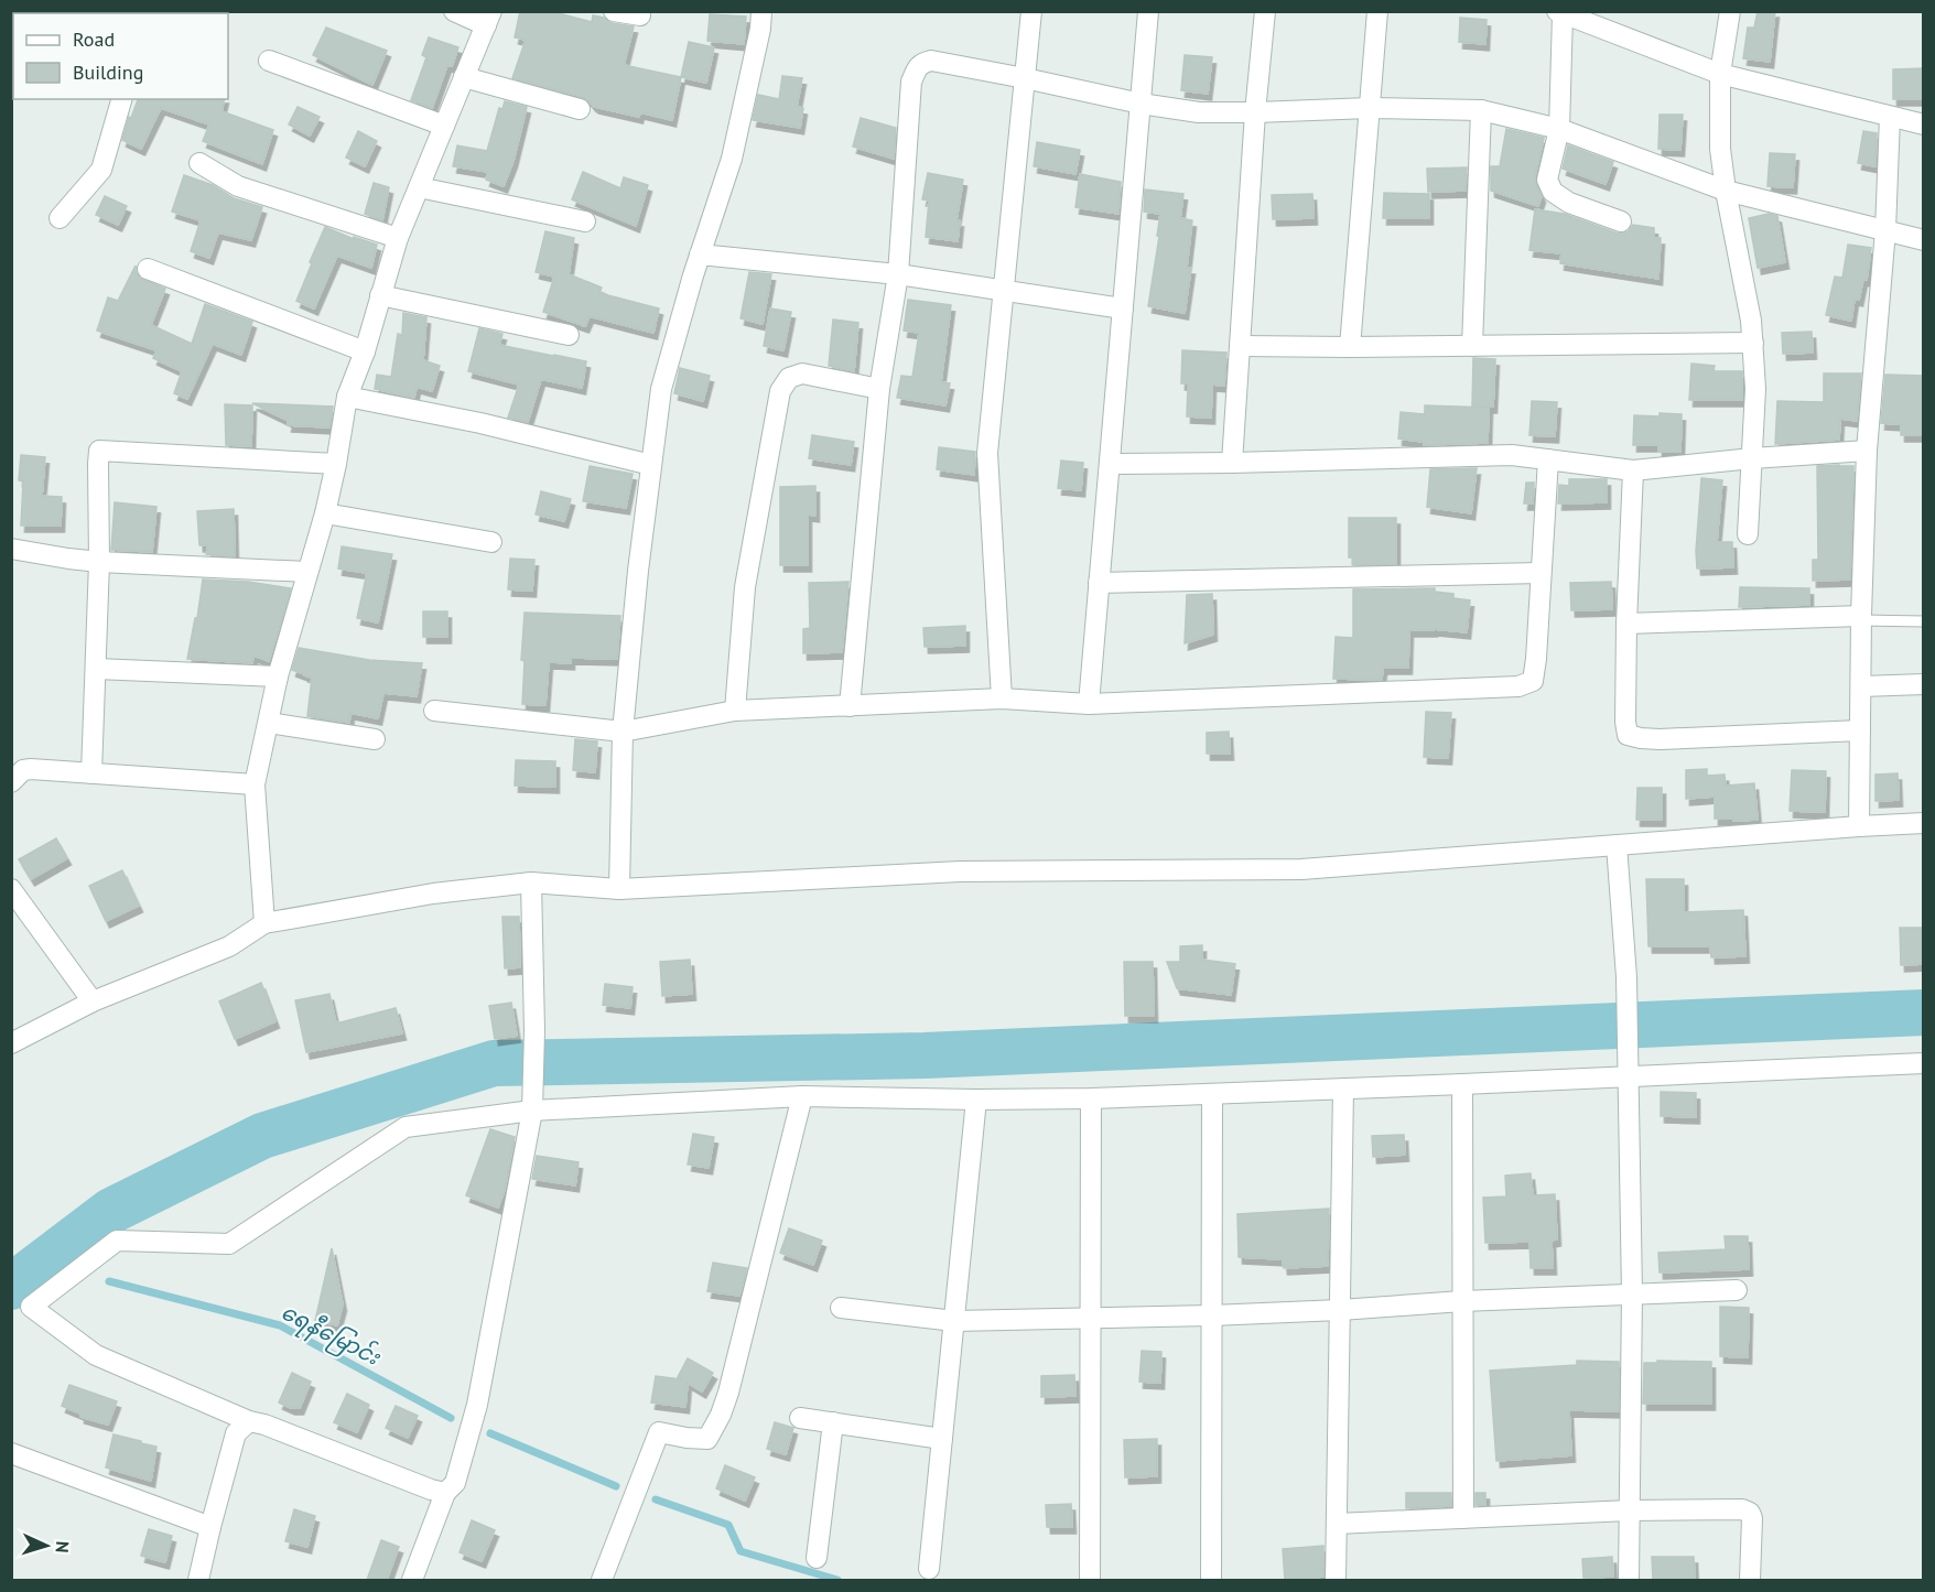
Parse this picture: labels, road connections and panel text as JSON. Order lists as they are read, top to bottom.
{
  "water": ["ရေနီမြောင်း"],
  "legend": ["Road", "Building"],
  "north": "right"
}
